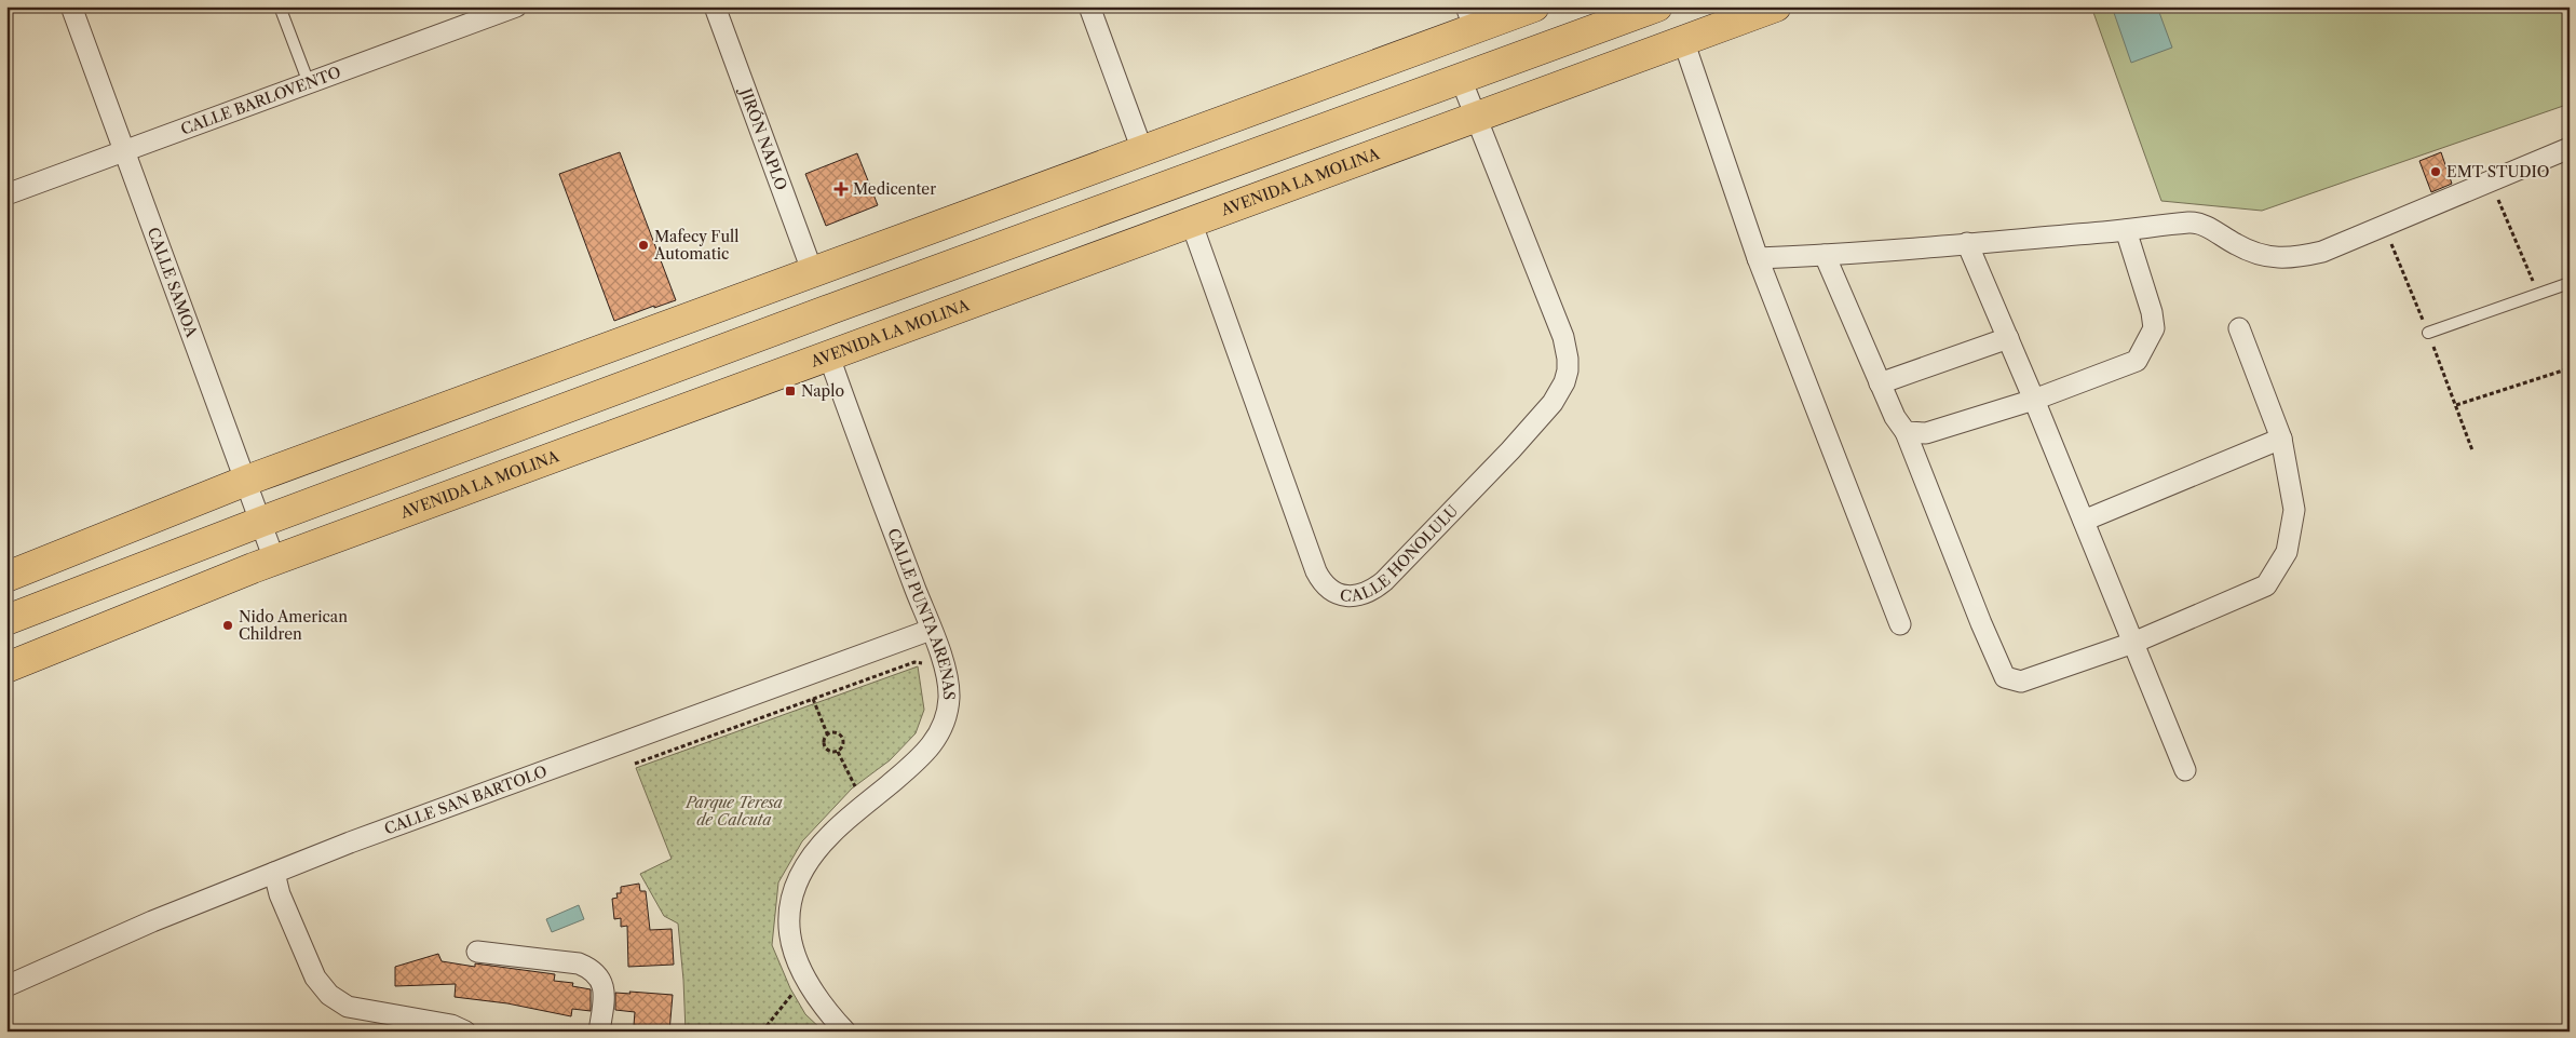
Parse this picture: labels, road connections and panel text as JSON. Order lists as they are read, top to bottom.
{
  "streets": {
    "main road": ["AVENIDA LA MOLINA"],
    "street": [
      "CALLE BARLOVENTO",
      "JIRÓN NAPLO",
      "CALLE SAMOA",
      "CALLE HONOLULU",
      "CALLE PUNTA ARENAS",
      "CALLE SAN BARTOLO"
    ]
  },
  "crossings": [
    ["CALLE BARLOVENTO", "CALLE SAMOA"],
    ["AVENIDA LA MOLINA", "CALLE SAMOA"],
    ["AVENIDA LA MOLINA", "CALLE HONOLULU"],
    ["AVENIDA LA MOLINA", "CALLE PUNTA ARENAS"],
    ["CALLE PUNTA ARENAS", "CALLE SAN BARTOLO"]
  ],
  "parks": ["Parque Teresa de Calcuta"],
  "places": {
    "other": ["EMT STUDIO", "Mafecy Full Automatic", "Nido American Children"],
    "health": ["Medicenter"],
    "transit": ["Naplo"]
  }
}
